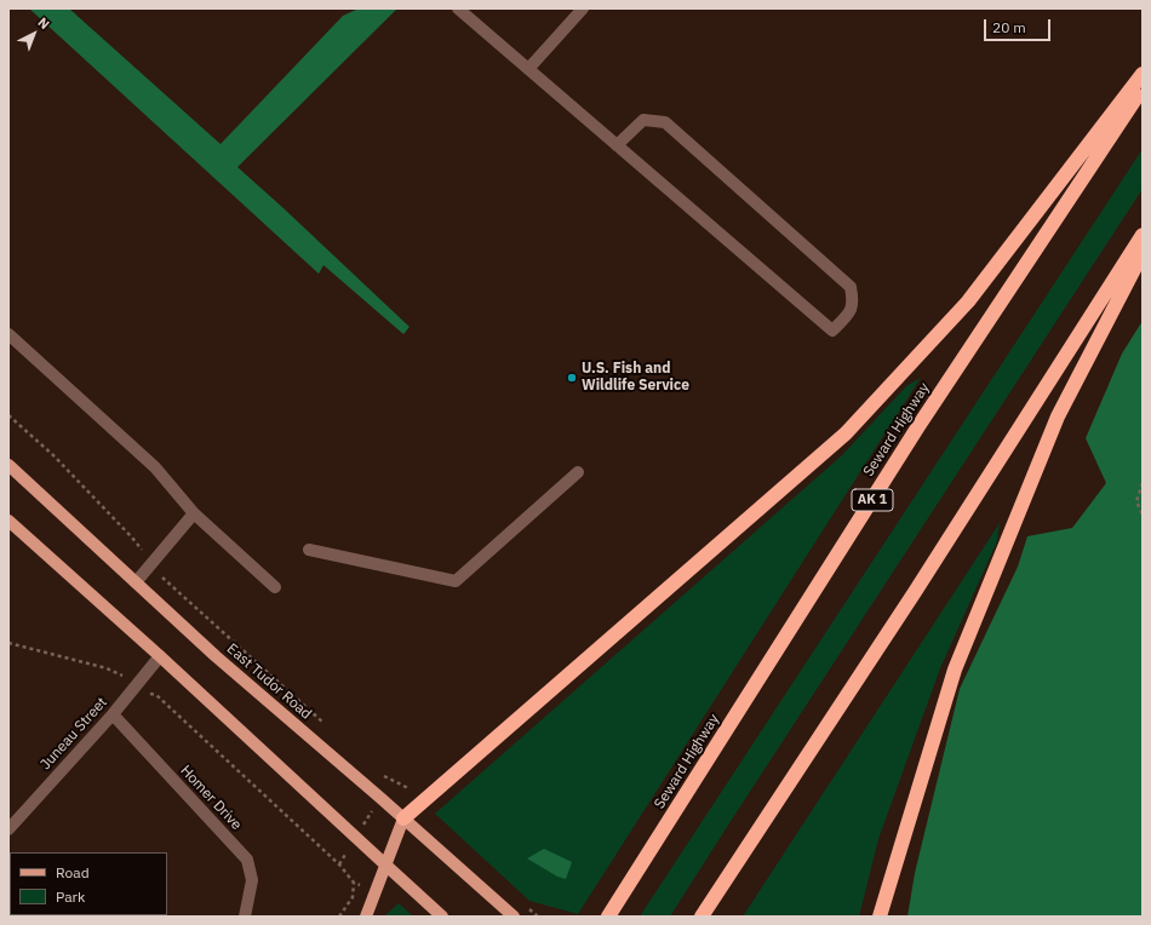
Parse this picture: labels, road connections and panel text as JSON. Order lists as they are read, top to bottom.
{
  "streets": {
    "highway": ["Seward Highway", "AK 1"],
    "main road": ["East Tudor Road"],
    "street": ["Juneau Street", "Homer Drive"]
  },
  "crossings": [
    ["Juneau Street", "Homer Drive"]
  ],
  "places": ["U.S. Fish and Wildlife Service"],
  "legend": ["Road", "Park"],
  "scale_bar": "20 m",
  "north": "top right"
}
